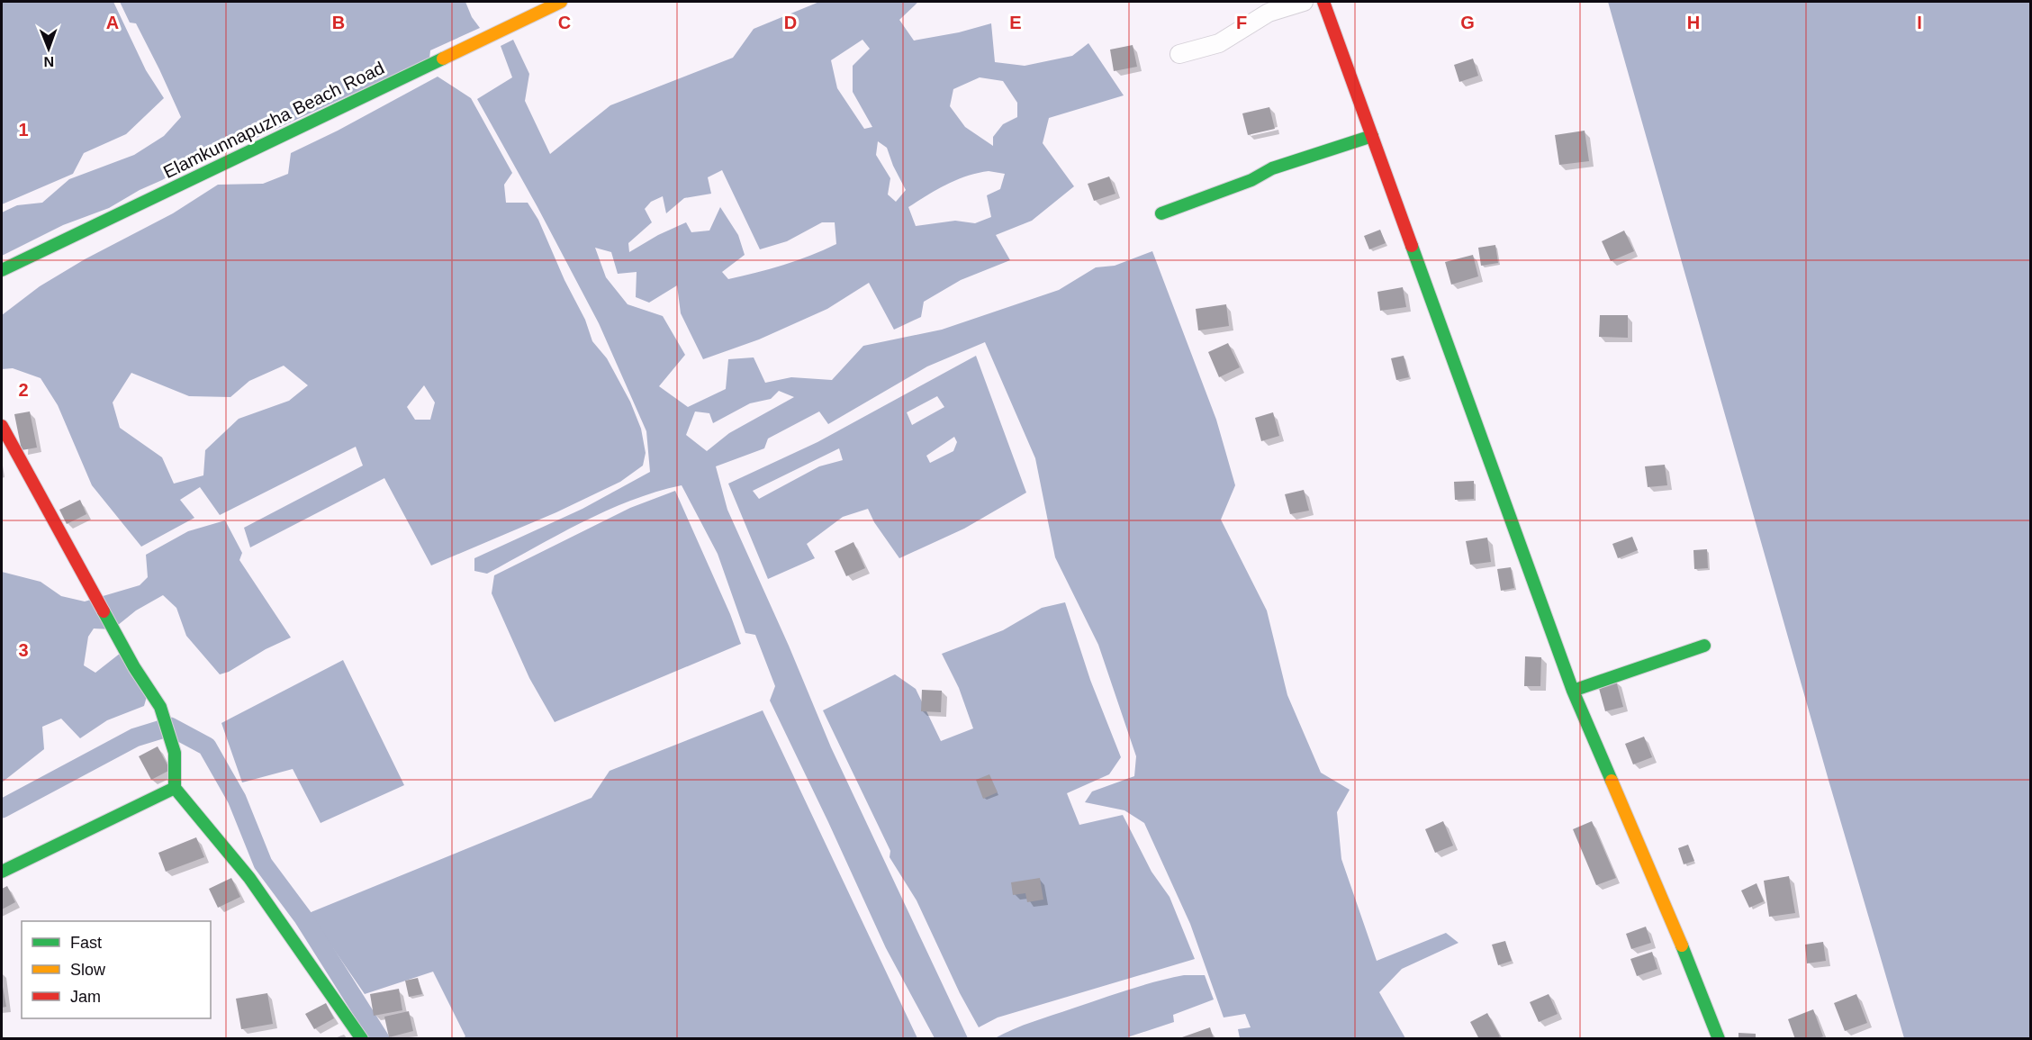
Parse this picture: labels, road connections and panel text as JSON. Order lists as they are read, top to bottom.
{
  "streets": {
    "main road": ["Elamkunnapuzha Beach Road"]
  },
  "legend": ["Fast", "Slow", "Jam"],
  "north": "bottom",
  "grid": {
    "columns": [
      "A",
      "B",
      "C",
      "D",
      "E",
      "F",
      "G",
      "H",
      "I"
    ],
    "rows": ["1", "2", "3"]
  }
}
